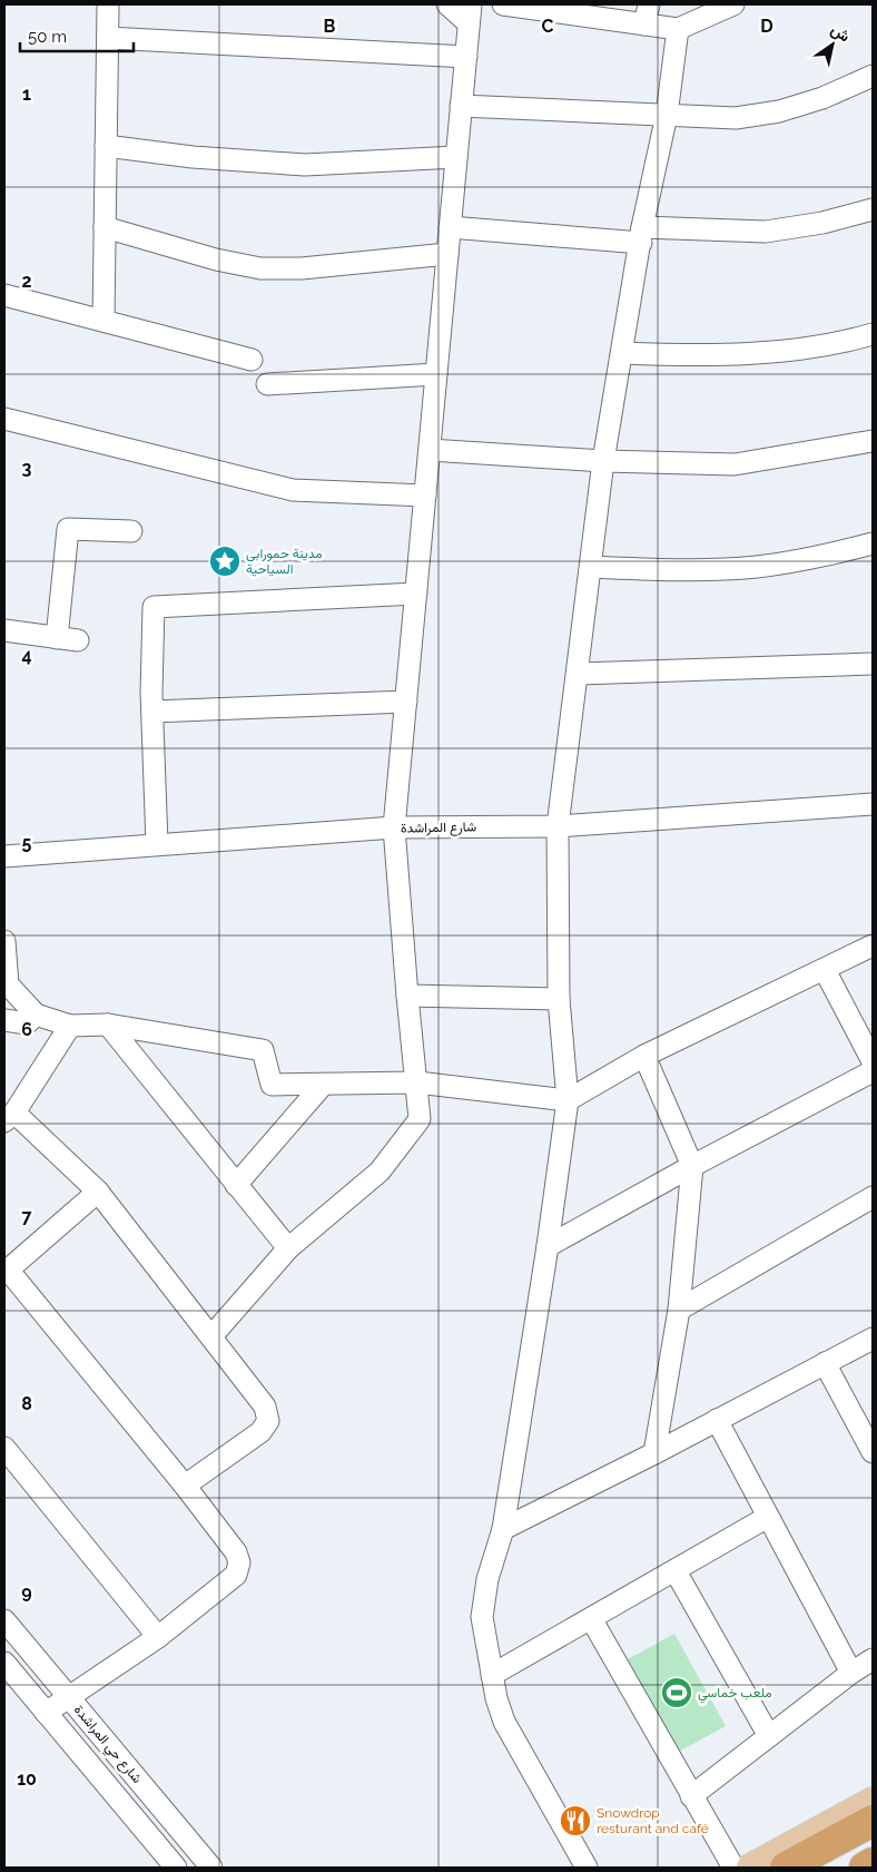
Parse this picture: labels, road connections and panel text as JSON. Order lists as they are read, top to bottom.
{
  "streets": {
    "street": ["شارع المراشدة", "شارع حي المراشدة"]
  },
  "places": {
    "place": ["مدينة حمورابي السياحية"],
    "sports": ["ملعب خماسي"],
    "restaurant": ["Snowdrop resturant and café"]
  },
  "scale_bar": "50 m",
  "north": "top right",
  "grid": {
    "columns": ["B", "C", "D"],
    "rows": [
      "1",
      "2",
      "3",
      "4",
      "5",
      "6",
      "7",
      "8",
      "9",
      "10"
    ]
  }
}
